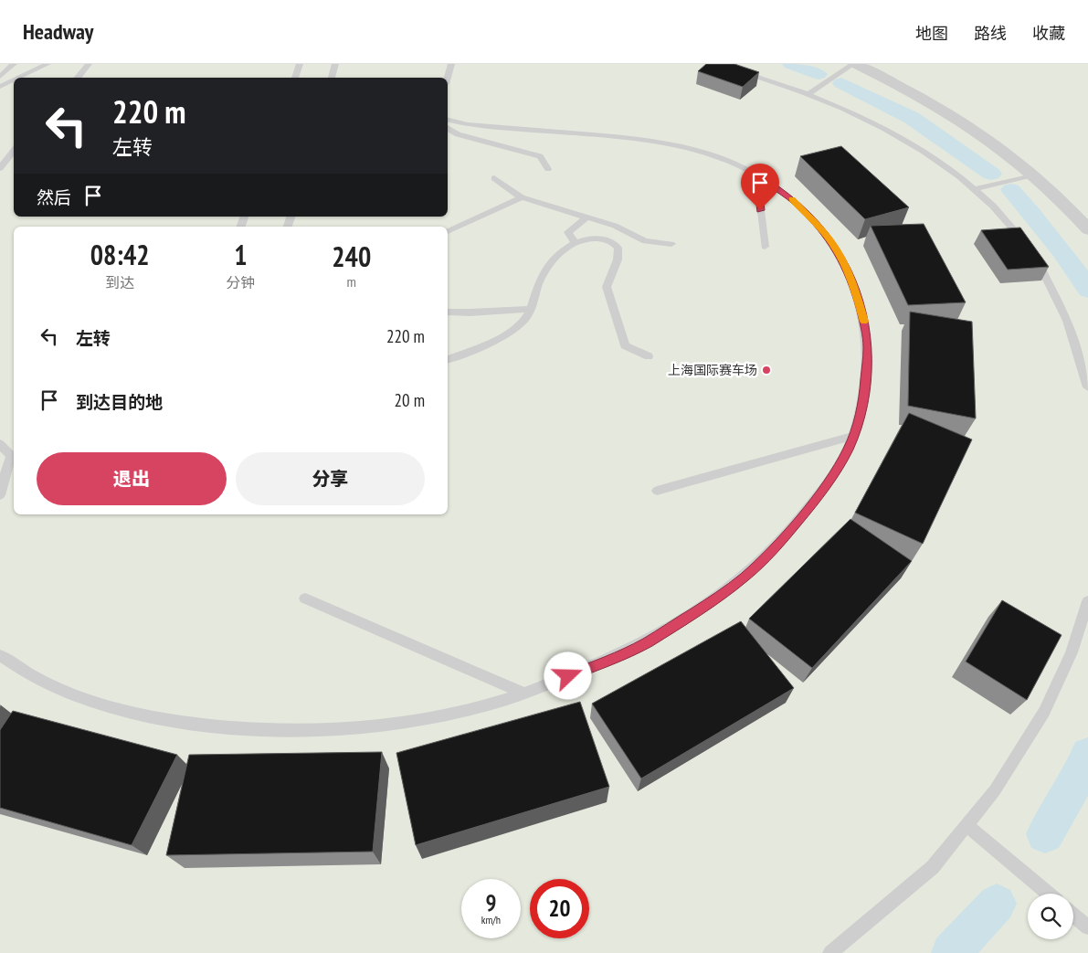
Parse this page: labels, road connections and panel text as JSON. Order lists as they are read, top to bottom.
{
  "places": ["上海国际赛车场"],
  "page": {
    "header": "Headway",
    "nav": ["地图", "路线", "收藏"],
    "turn": ["220 m", "左转"],
    "then": "然后",
    "eta": [
      "08:42",
      "到达",
      "1",
      "分钟",
      "240",
      "m"
    ],
    "list": [
      {
        "name": "左转",
        "value": "220 m"
      },
      {
        "name": "到达目的地",
        "value": "20 m"
      }
    ],
    "buttons": ["退出", "分享"],
    "speed": "9 km/h",
    "limit": "20"
  }
}
